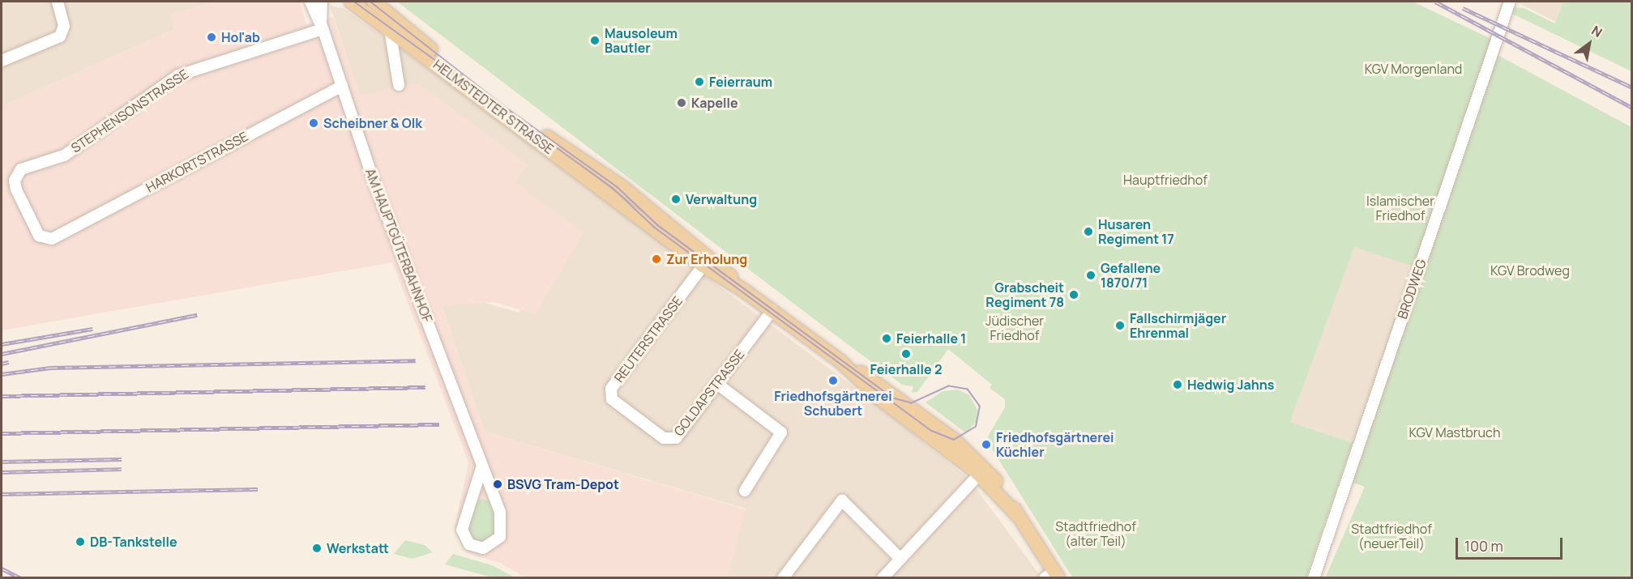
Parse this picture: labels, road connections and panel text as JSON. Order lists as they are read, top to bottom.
{
  "streets": {
    "main road": ["HELMSTEDTER STRASSE"],
    "street": [
      "STEPHENSONSTRASSE",
      "HARKORTSTRASSE",
      "AM HAUPTGÜTERBAHNHOF",
      "BRODWEG",
      "REUTERSTRASSE",
      "GOLDAPSTRASSE"
    ]
  },
  "crossings": [
    ["HELMSTEDTER STRASSE", "REUTERSTRASSE"],
    ["HELMSTEDTER STRASSE", "GOLDAPSTRASSE"],
    ["STEPHENSONSTRASSE", "HARKORTSTRASSE"],
    ["STEPHENSONSTRASSE", "AM HAUPTGÜTERBAHNHOF"],
    ["HARKORTSTRASSE", "AM HAUPTGÜTERBAHNHOF"],
    ["REUTERSTRASSE", "GOLDAPSTRASSE"]
  ],
  "parks": [
    "KGV Morgenland",
    "Hauptfriedhof",
    "Islamischer Friedhof",
    "KGV Brodweg",
    "Jüdischer Friedhof",
    "KGV Mastbruch",
    "Stadtfriedhof (alter Teil)",
    "Stadtfriedhof (neuerTeil)"
  ],
  "places": [
    "Hol'ab",
    "Mausoleum Bautler",
    "Feierraum",
    "Kapelle",
    "Scheibner & Olk",
    "Verwaltung",
    "Husaren Regiment 17",
    "Zur Erholung",
    "Gefallene 1870/71",
    "Grabscheit Regiment 78",
    "Fallschirmjäger Ehrenmal",
    "Feierhalle 1",
    "Feierhalle 2",
    "Friedhofsgärtnerei Schubert",
    "Hedwig Jahns",
    "Friedhofsgärtnerei Küchler",
    "BSVG Tram-Depot",
    "DB-Tankstelle",
    "Werkstatt"
  ],
  "scale_bar": "100 m",
  "north": "top right"
}
